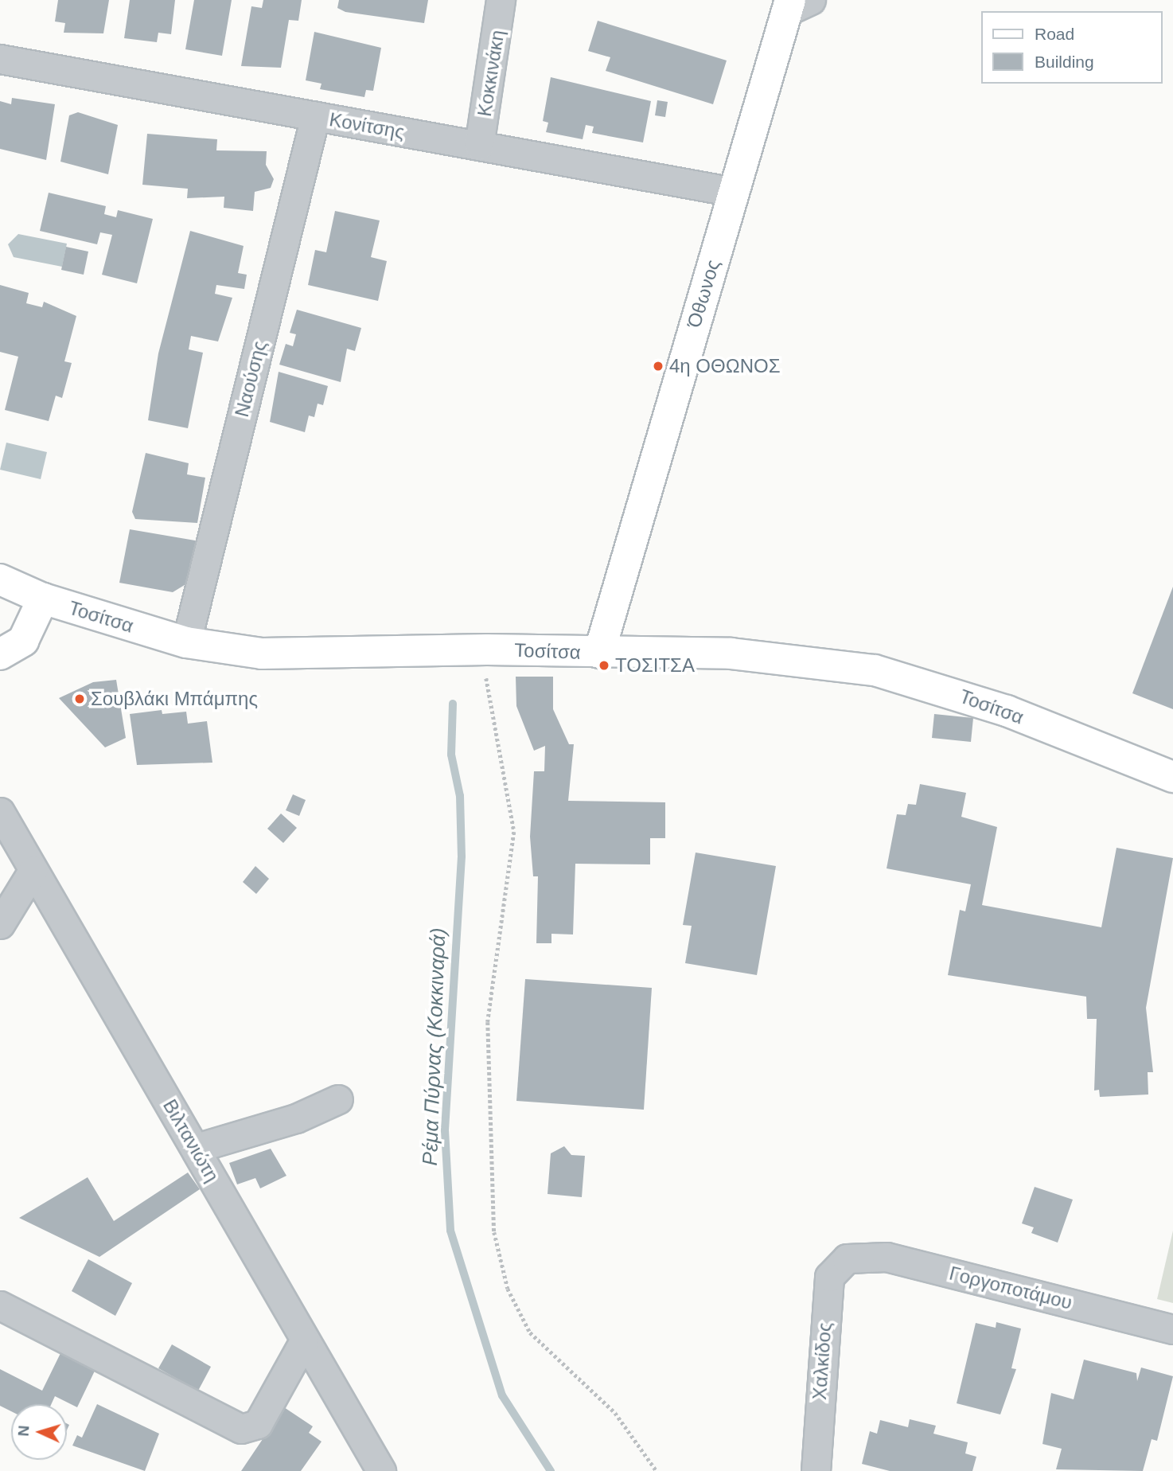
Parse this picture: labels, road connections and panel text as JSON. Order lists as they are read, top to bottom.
{
  "streets": {
    "main road": ["Όθωνος", "Τοσίτσα"],
    "street": [
      "Κοκκινάκη",
      "Κονίτσης",
      "Ναούσης",
      "Βιλτανιώτη",
      "Γοργοποτάμου",
      "Χαλκίδος"
    ]
  },
  "crossings": [
    ["Κοκκινάκη", "Κονίτσης"],
    ["Κονίτσης", "Όθωνος"],
    ["Κονίτσης", "Ναούσης"],
    ["Όθωνος", "Τοσίτσα"],
    ["Ναούσης", "Τοσίτσα"],
    ["Γοργοποτάμου", "Χαλκίδος"]
  ],
  "water": ["Ρέμα Πύρνας (Κοκκιναρά)"],
  "places": ["4η ΟΘΩΝΟΣ", "ΤΟΣΙΤΣΑ", "Σουβλάκι Μπάμπης"],
  "legend": ["Road", "Building"],
  "north": "left"
}
